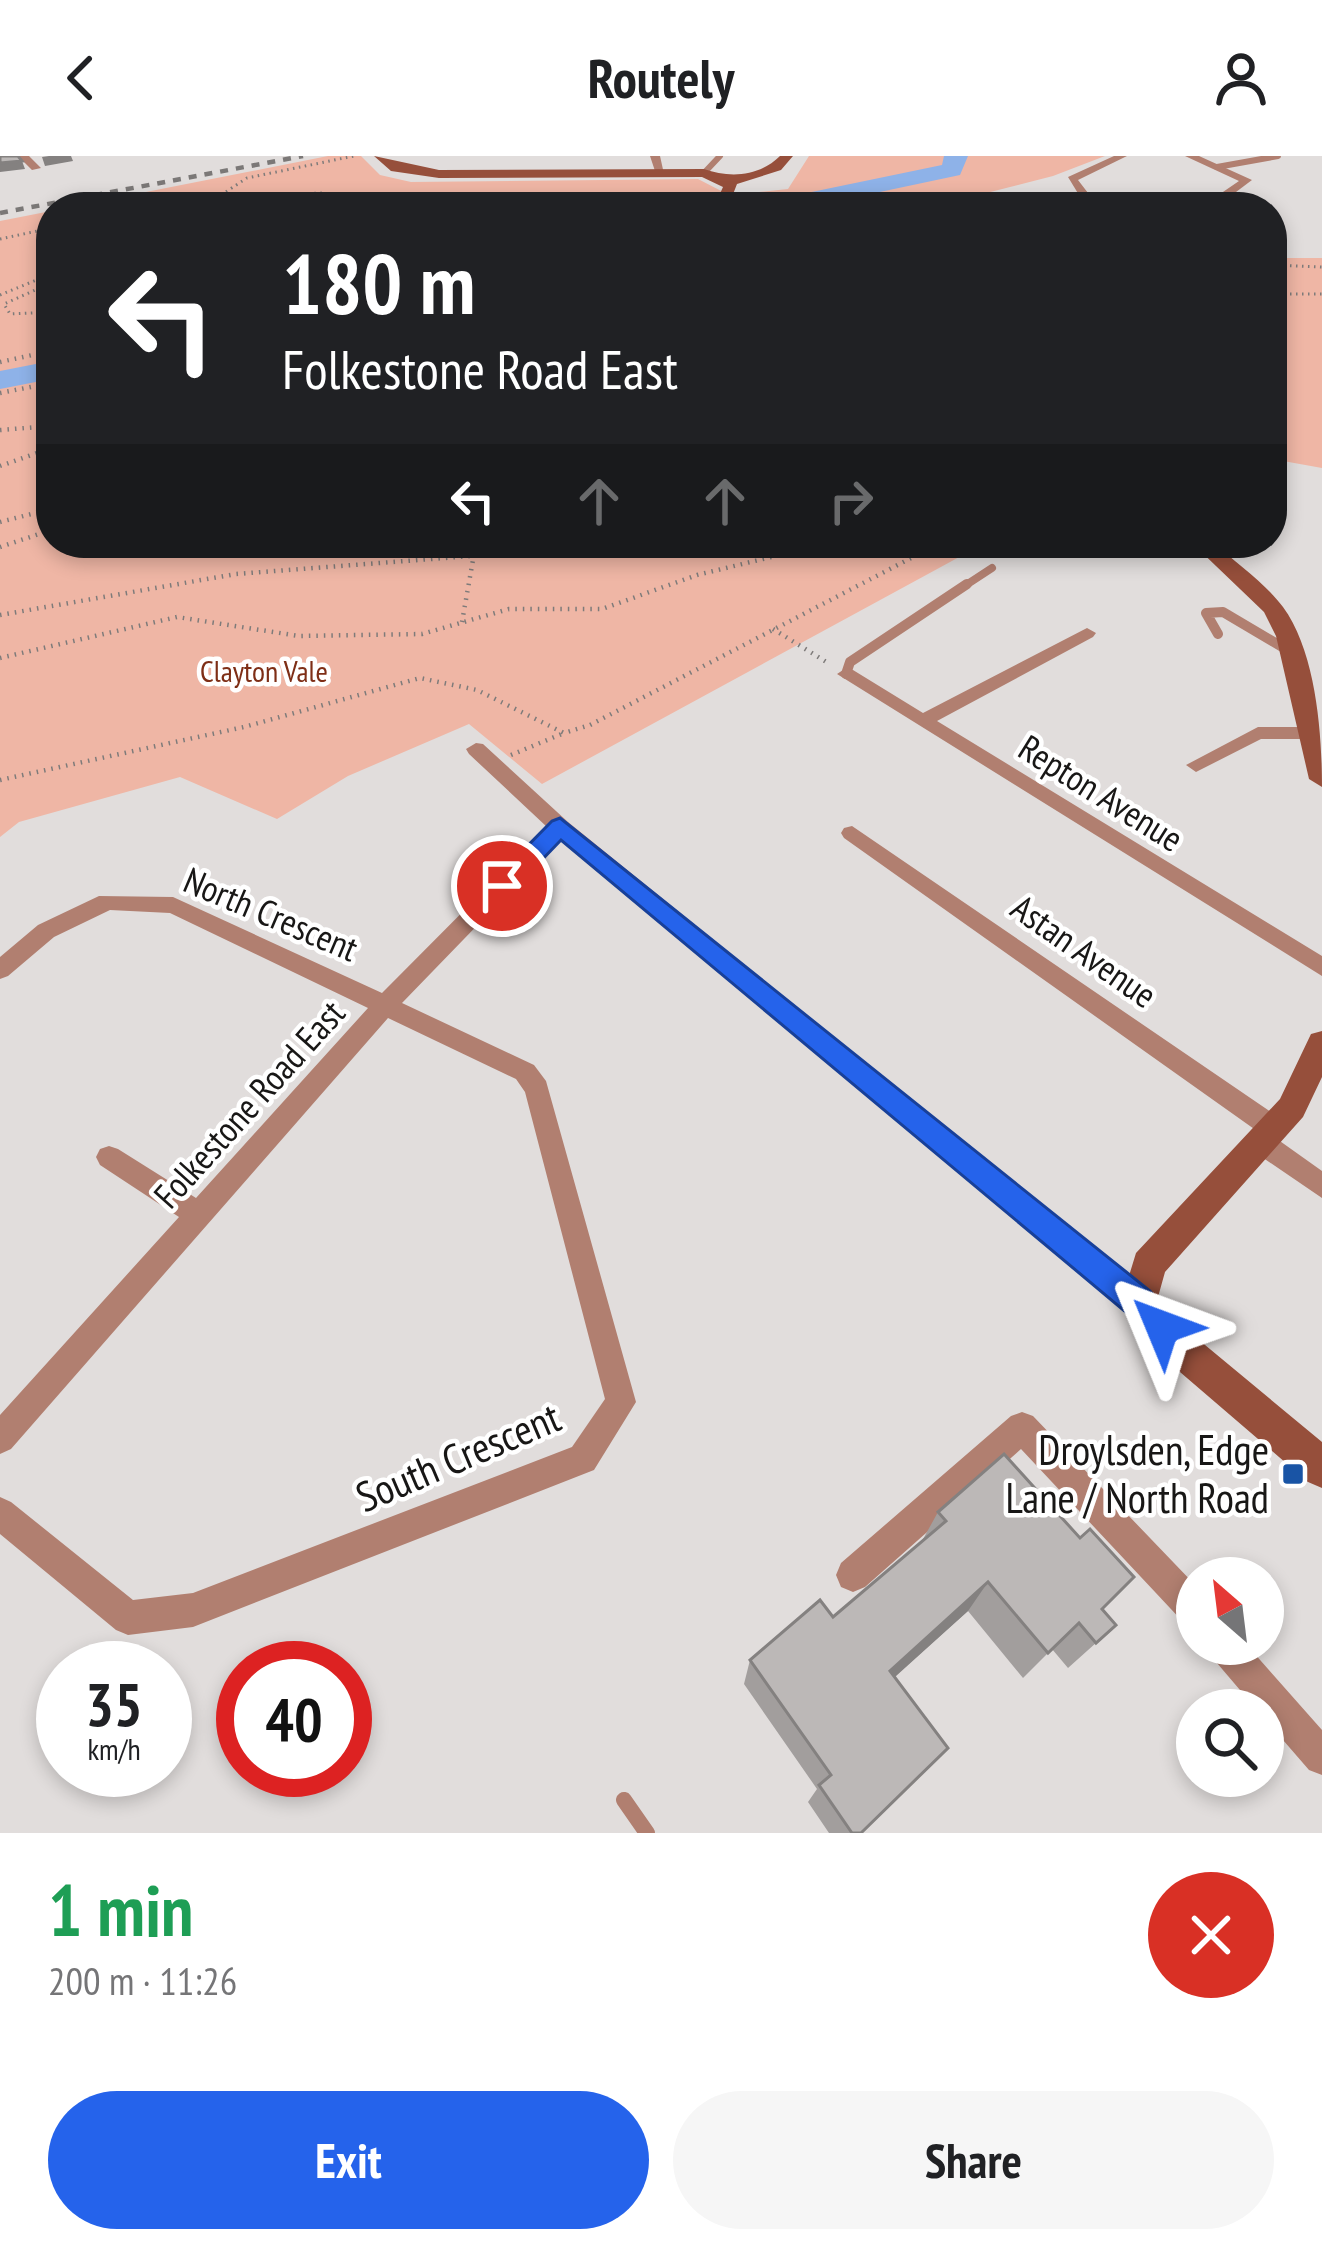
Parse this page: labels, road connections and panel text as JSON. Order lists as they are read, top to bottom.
{
  "streets": {
    "street": [
      "Repton Avenue",
      "North Crescent",
      "Astan Avenue",
      "Folkestone Road East",
      "South Crescent"
    ]
  },
  "crossings": [
    ["North Crescent", "Folkestone Road East"],
    ["North Crescent", "South Crescent"],
    ["Folkestone Road East", "South Crescent"]
  ],
  "parks": ["Clayton Vale"],
  "places": {
    "transit": ["Droylsden, Edge Lane / North Road"]
  },
  "north": "top left",
  "page": {
    "header": "Routely",
    "turn": ["180 m", "Folkestone Road East"],
    "speed": "35 km/h",
    "limit": "40",
    "heading": ["1 min", "200 m · 11:26"],
    "buttons": ["Exit", "Share"]
  }
}
